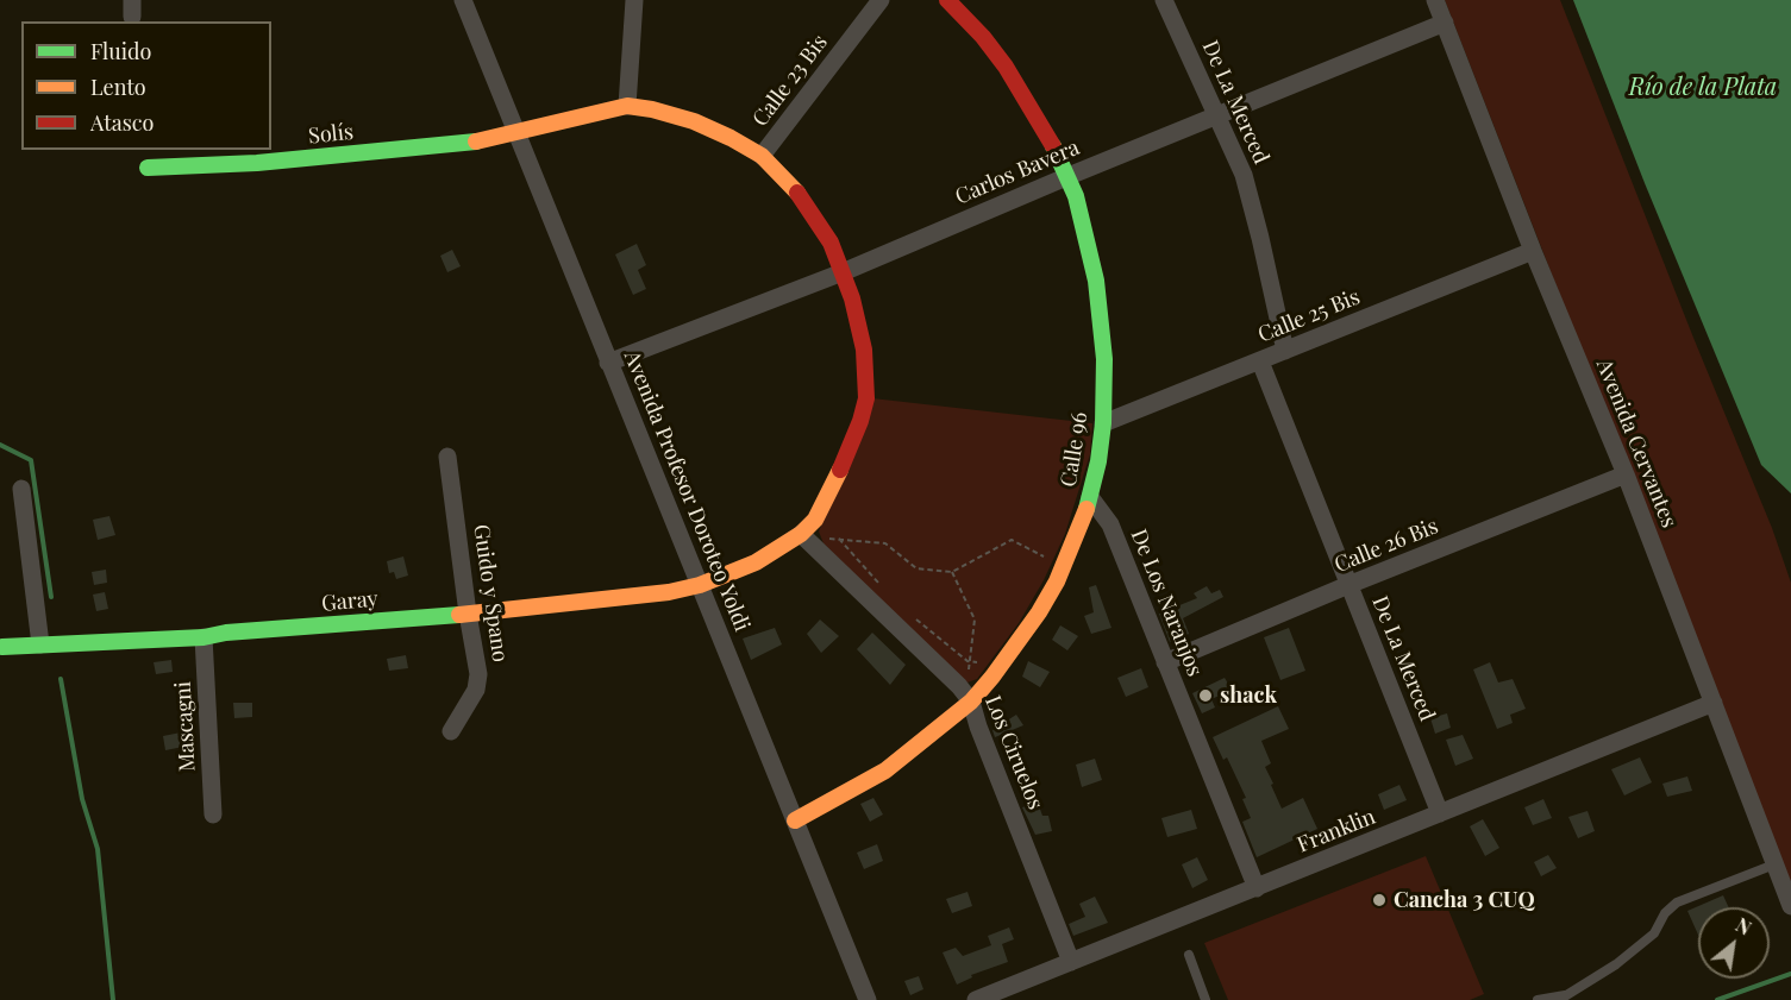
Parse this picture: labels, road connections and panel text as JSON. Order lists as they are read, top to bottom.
{
  "streets": {
    "street": [
      "Calle 23 Bis",
      "De La Merced",
      "Solís",
      "Carlos Bavera",
      "Calle 25 Bis",
      "Avenida Cervantes",
      "Calle 96",
      "Avenida Profesor Doroteo Yoldi",
      "Calle 26 Bis",
      "Guido y Spano",
      "Garay",
      "De Los Naranjos",
      "Mascagni",
      "Los Ciruelos",
      "Franklin"
    ]
  },
  "crossings": [
    ["Calle 23 Bis", "Garay"],
    ["De La Merced", "Carlos Bavera"],
    ["De La Merced", "Calle 25 Bis"],
    ["De La Merced", "Calle 26 Bis"],
    ["De La Merced", "Franklin"],
    ["Solís", "Avenida Profesor Doroteo Yoldi"],
    ["Solís", "Garay"],
    ["Carlos Bavera", "Avenida Cervantes"],
    ["Carlos Bavera", "Calle 96"],
    ["Carlos Bavera", "Avenida Profesor Doroteo Yoldi"],
    ["Carlos Bavera", "Garay"],
    ["Calle 25 Bis", "Avenida Cervantes"],
    ["Calle 25 Bis", "Calle 96"],
    ["Avenida Cervantes", "Calle 26 Bis"],
    ["Avenida Cervantes", "Franklin"],
    ["Calle 96", "Avenida Profesor Doroteo Yoldi"],
    ["Calle 96", "De Los Naranjos"],
    ["Calle 96", "Los Ciruelos"],
    ["Avenida Profesor Doroteo Yoldi", "Garay"],
    ["Calle 26 Bis", "De Los Naranjos"],
    ["Guido y Spano", "Garay"],
    ["Garay", "Mascagni"],
    ["Garay", "Los Ciruelos"],
    ["De Los Naranjos", "Franklin"],
    ["Los Ciruelos", "Franklin"]
  ],
  "water": ["Río de la Plata"],
  "places": ["shack", "Cancha 3 CUQ"],
  "legend": ["Fluido", "Lento", "Atasco"],
  "north": "top right"
}
